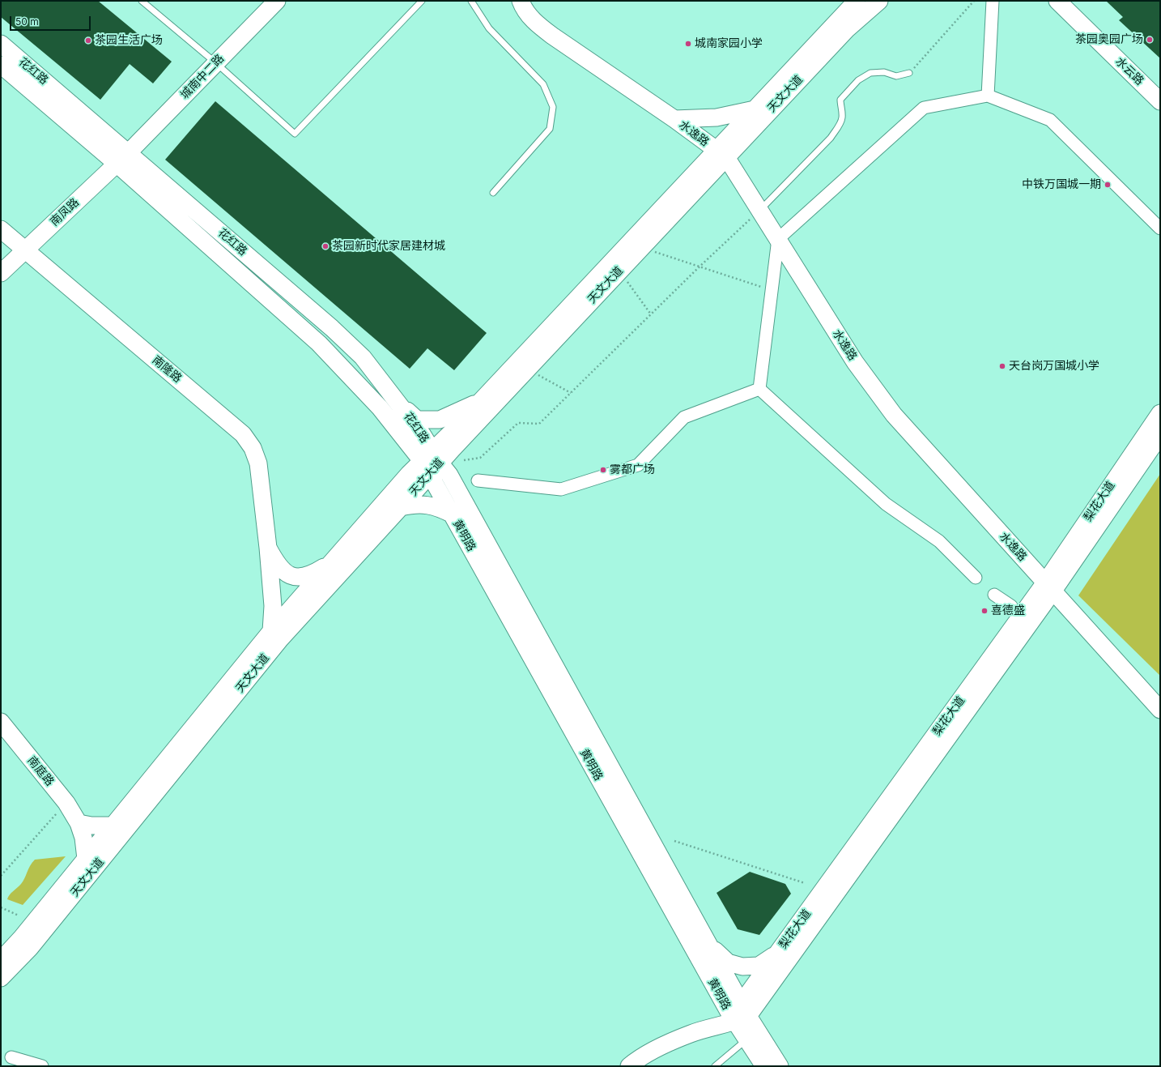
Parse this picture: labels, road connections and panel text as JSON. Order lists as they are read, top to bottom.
{
  "streets": {
    "main road": [
      "花红路",
      "水云路",
      "城南中二路",
      "天文大道",
      "水逸路",
      "南凤路",
      "南隆路",
      "梨花大道",
      "黄明路",
      "南庭路"
    ]
  },
  "crossings": [
    ["花红路", "城南中二路"],
    ["花红路", "天文大道"],
    ["花红路", "南凤路"],
    ["花红路", "黄明路"],
    ["城南中二路", "南凤路"],
    ["天文大道", "水逸路"],
    ["天文大道", "南隆路"],
    ["天文大道", "黄明路"],
    ["天文大道", "南庭路"],
    ["水逸路", "梨花大道"],
    ["南凤路", "南隆路"],
    ["梨花大道", "黄明路"]
  ],
  "places": [
    "茶园奥园广场",
    "茶园生活广场",
    "城南家园小学",
    "中铁万国城一期",
    "茶园新时代家居建材城",
    "天台岗万国城小学",
    "雾都广场",
    "喜德盛"
  ],
  "scale_bar": "50 m"
}
